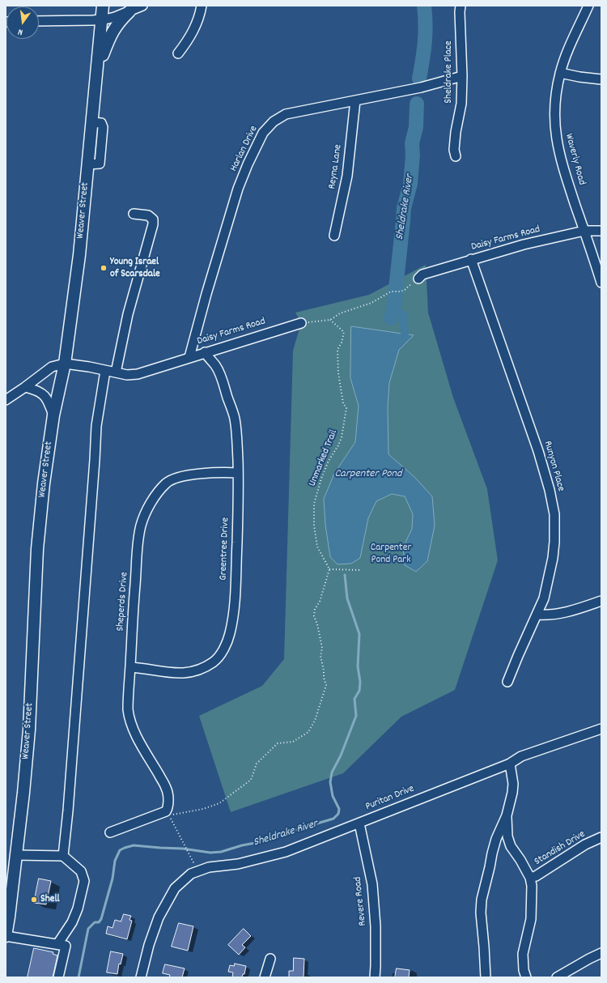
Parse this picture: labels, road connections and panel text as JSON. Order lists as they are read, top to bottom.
{
  "streets": {
    "main road": ["Weaver Street"],
    "street": [
      "Sheldrake Place",
      "Harlan Drive",
      "Waverly Road",
      "Reyna Lane",
      "Daisy Farms Road",
      "Runyon Place",
      "Greentree Drive",
      "Sheperds Drive",
      "Puritan Drive",
      "Standish Drive",
      "Revere Road"
    ],
    "path": ["Unmarked Trail"]
  },
  "crossings": [
    ["Sheldrake Place", "Harlan Drive"],
    ["Harlan Drive", "Reyna Lane"],
    ["Harlan Drive", "Daisy Farms Road"],
    ["Waverly Road", "Daisy Farms Road"],
    ["Weaver Street", "Daisy Farms Road"],
    ["Daisy Farms Road", "Runyon Place"],
    ["Daisy Farms Road", "Greentree Drive"],
    ["Greentree Drive", "Sheperds Drive"],
    ["Puritan Drive", "Revere Road"]
  ],
  "water": ["Sheldrake River", "Carpenter Pond"],
  "parks": ["Carpenter Pond Park"],
  "places": ["Young Israel of Scarsdale", "Shell"],
  "north": "bottom"
}
